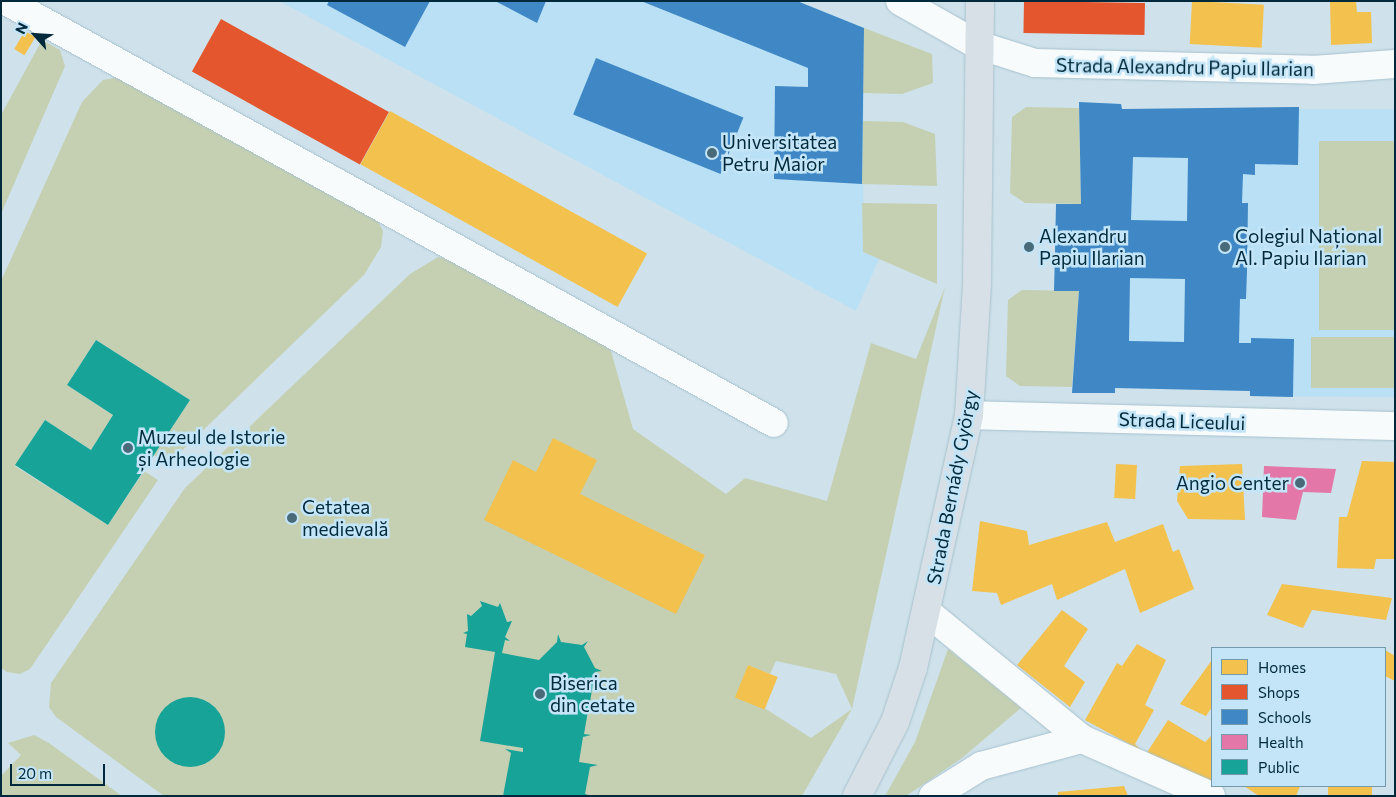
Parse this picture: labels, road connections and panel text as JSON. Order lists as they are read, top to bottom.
{
  "streets": {
    "main road": ["Strada Bernády György"],
    "street": ["Strada Alexandru Papiu Ilarian", "Strada Liceului"]
  },
  "crossings": [
    ["Strada Alexandru Papiu Ilarian", "Strada Bernády György"],
    ["Strada Liceului", "Strada Bernády György"]
  ],
  "places": [
    "Universitatea Petru Maior",
    "Alexandru Papiu Ilarian",
    "Colegiul Național Al. Papiu Ilarian",
    "Muzeul de Istorie și Arheologie",
    "Angio Center",
    "Cetatea medievală",
    "Biserica din cetate"
  ],
  "legend": [
    "Homes",
    "Shops",
    "Schools",
    "Health",
    "Public"
  ],
  "scale_bar": "20 m",
  "north": "top left"
}
